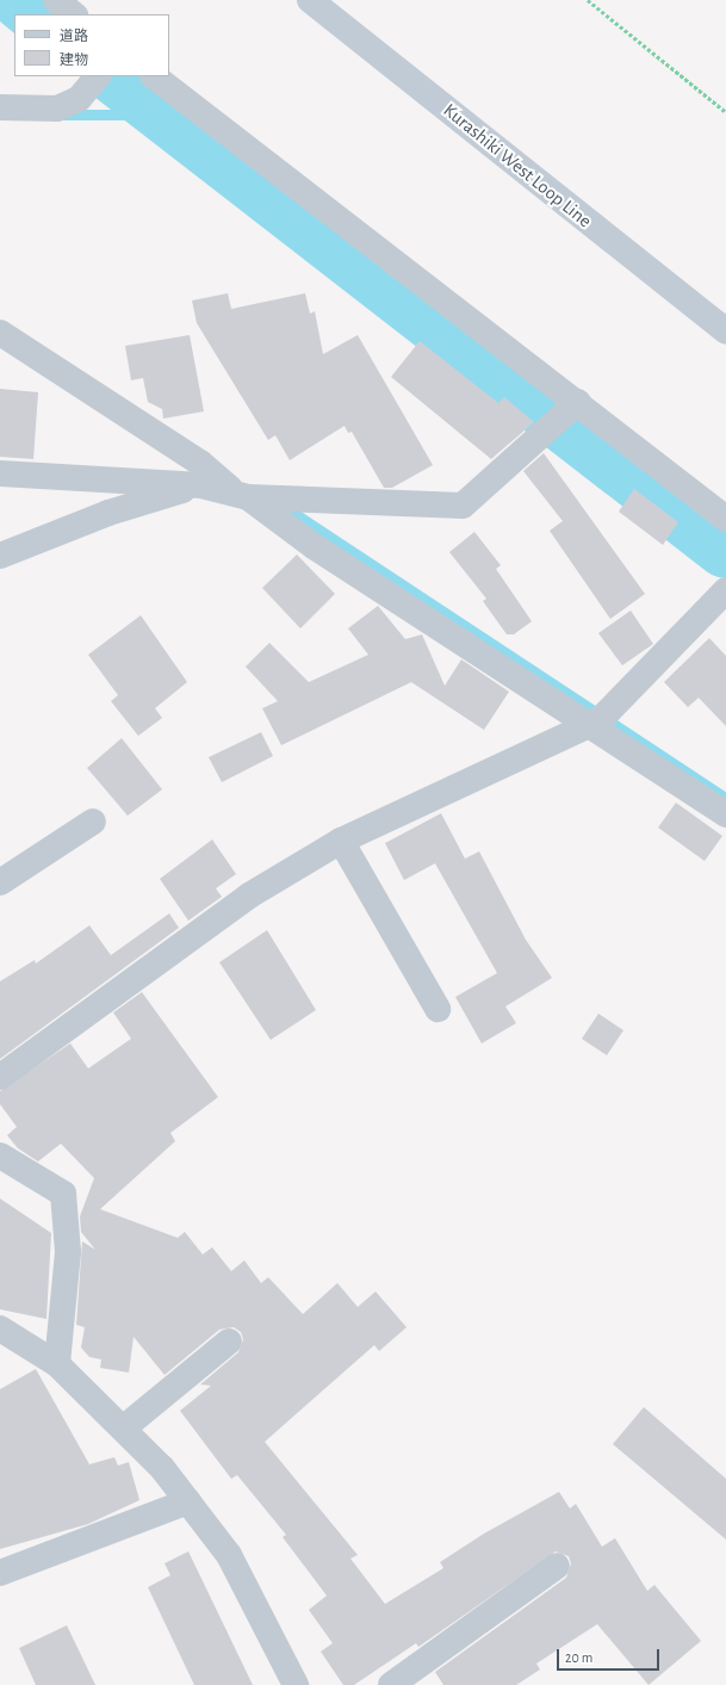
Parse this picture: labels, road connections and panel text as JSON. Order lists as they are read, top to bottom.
{
  "streets": {
    "main road": ["Kurashiki West Loop Line"]
  },
  "legend": ["道路", "建物"],
  "scale_bar": "20 m"
}
